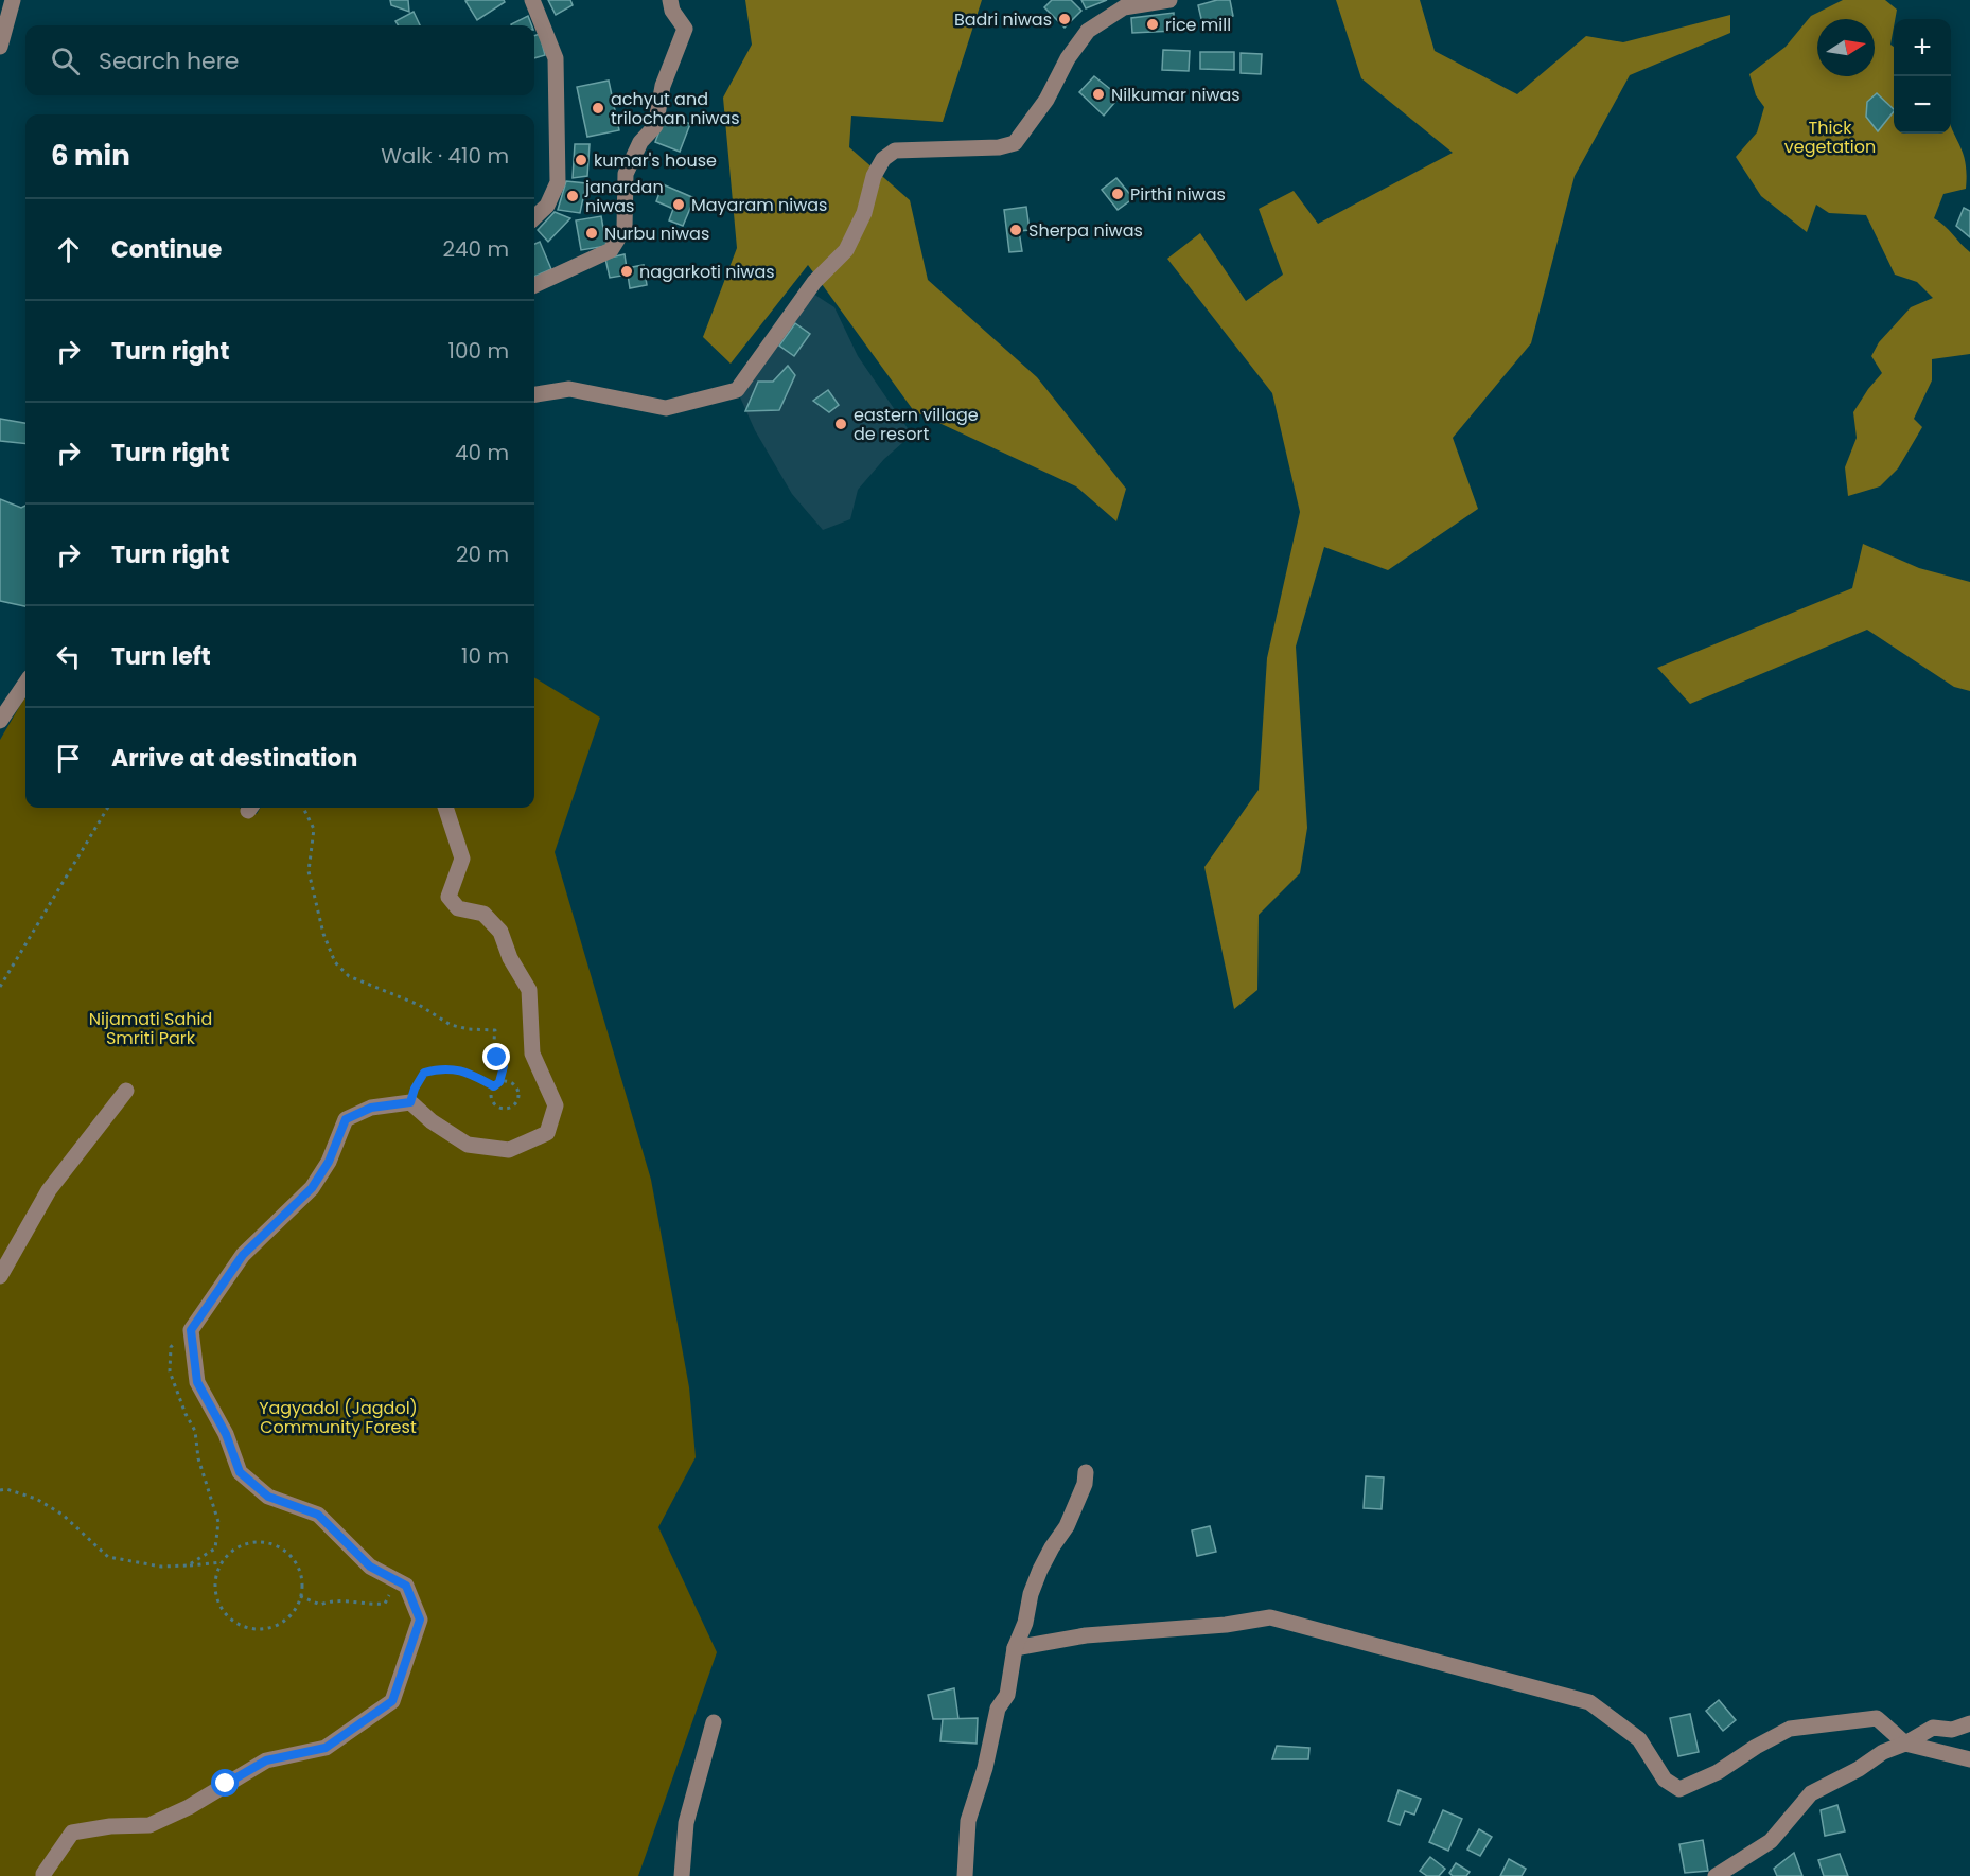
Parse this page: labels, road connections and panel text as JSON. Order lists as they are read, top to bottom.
{
  "parks": ["Thick vegetation", "Nijamati Sahid Smriti Park", "Yagyadol (Jagdol) Community Forest"],
  "places": [
    "Badri niwas",
    "rice mill",
    "Nilkumar niwas",
    "achyut and trilochan niwas",
    "kumar's house",
    "Pirthi niwas",
    "janardan niwas",
    "Mayaram niwas",
    "Sherpa niwas",
    "Nurbu niwas",
    "nagarkoti niwas",
    "eastern village de resort"
  ],
  "north": "right",
  "page": {
    "map_buttons": ["+", "−"],
    "search": "Search here",
    "heading": ["6 min", "Walk · 410 m"],
    "list": [
      ["Continue", "240 m"],
      ["Turn right", "100 m"],
      ["Turn right", "40 m"],
      ["Turn right", "20 m"],
      ["Turn left", "10 m"],
      "Arrive at destination"
    ]
  }
}
